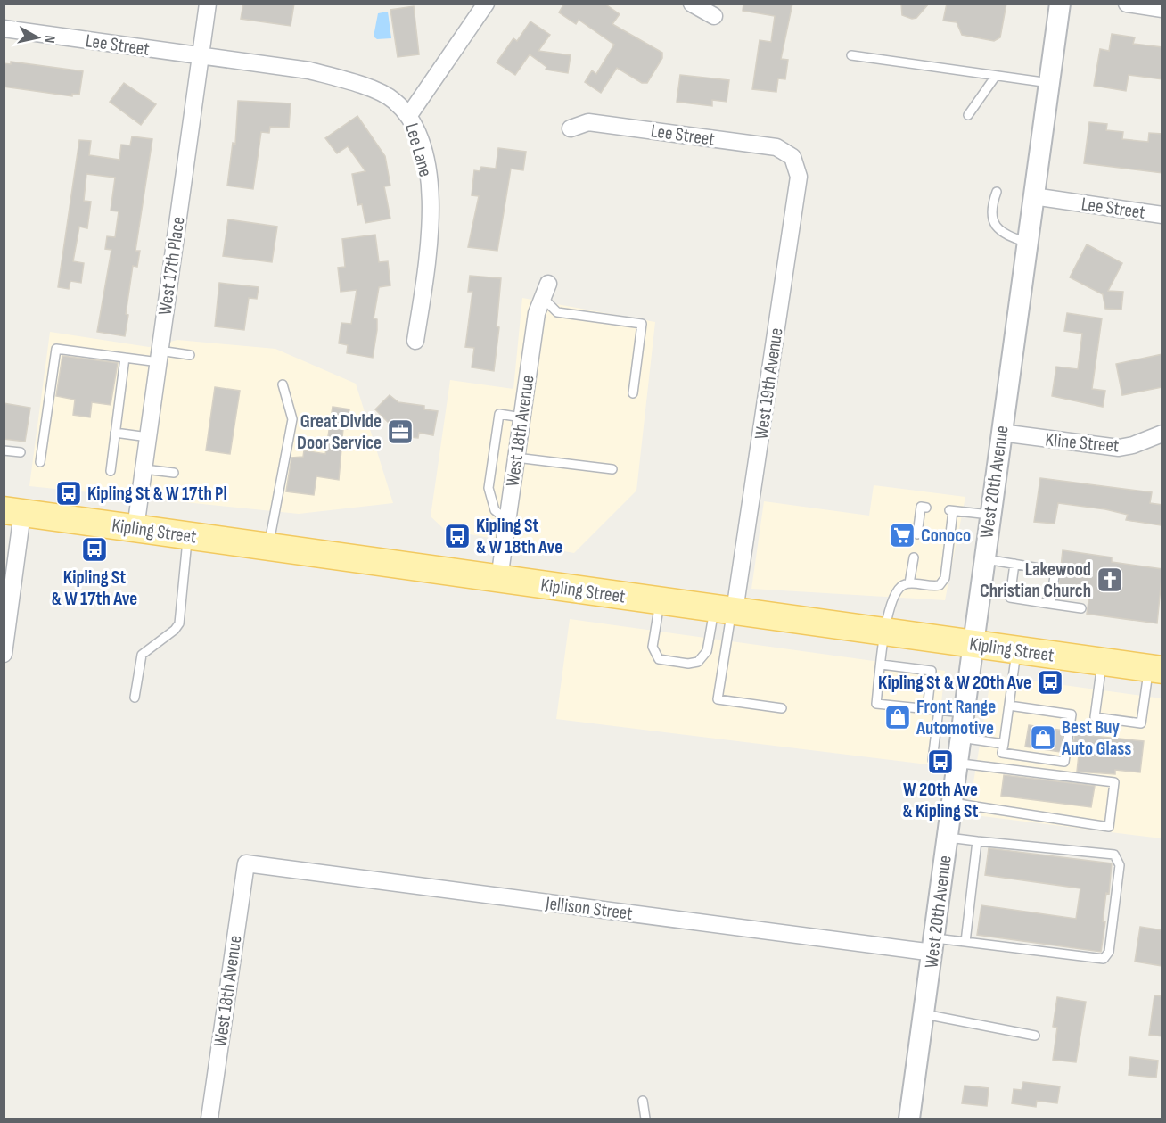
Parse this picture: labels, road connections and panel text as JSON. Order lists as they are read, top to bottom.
{
  "streets": {
    "main road": ["Kipling Street"],
    "street": [
      "Lee Street",
      "Lee Lane",
      "West 17th Place",
      "West 19th Avenue",
      "West 18th Avenue",
      "Kline Street",
      "West 20th Avenue",
      "Jellison Street"
    ]
  },
  "crossings": [
    ["Lee Street", "Lee Lane"],
    ["Lee Street", "West 17th Place"],
    ["Lee Street", "West 19th Avenue"],
    ["Lee Street", "West 20th Avenue"],
    ["Lee Lane", "West 17th Place"],
    ["West 17th Place", "Kipling Street"],
    ["West 19th Avenue", "Kipling Street"],
    ["West 18th Avenue", "Kipling Street"],
    ["West 18th Avenue", "Jellison Street"],
    ["Kline Street", "West 20th Avenue"],
    ["West 20th Avenue", "Kipling Street"],
    ["West 20th Avenue", "Jellison Street"]
  ],
  "places": {
    "office": ["Great Divide Door Service"],
    "bus stop": [
      "Kipling St & W 17th Pl",
      "Kipling St & W 18th Ave",
      "Kipling St & W 17th Ave",
      "Kipling St & W 20th Ave",
      "W 20th Ave & Kipling St"
    ],
    "supermarket": ["Conoco"],
    "church": ["Lakewood Christian Church"],
    "shop": ["Front Range Automotive", "Best Buy Auto Glass"]
  },
  "north": "right"
}
